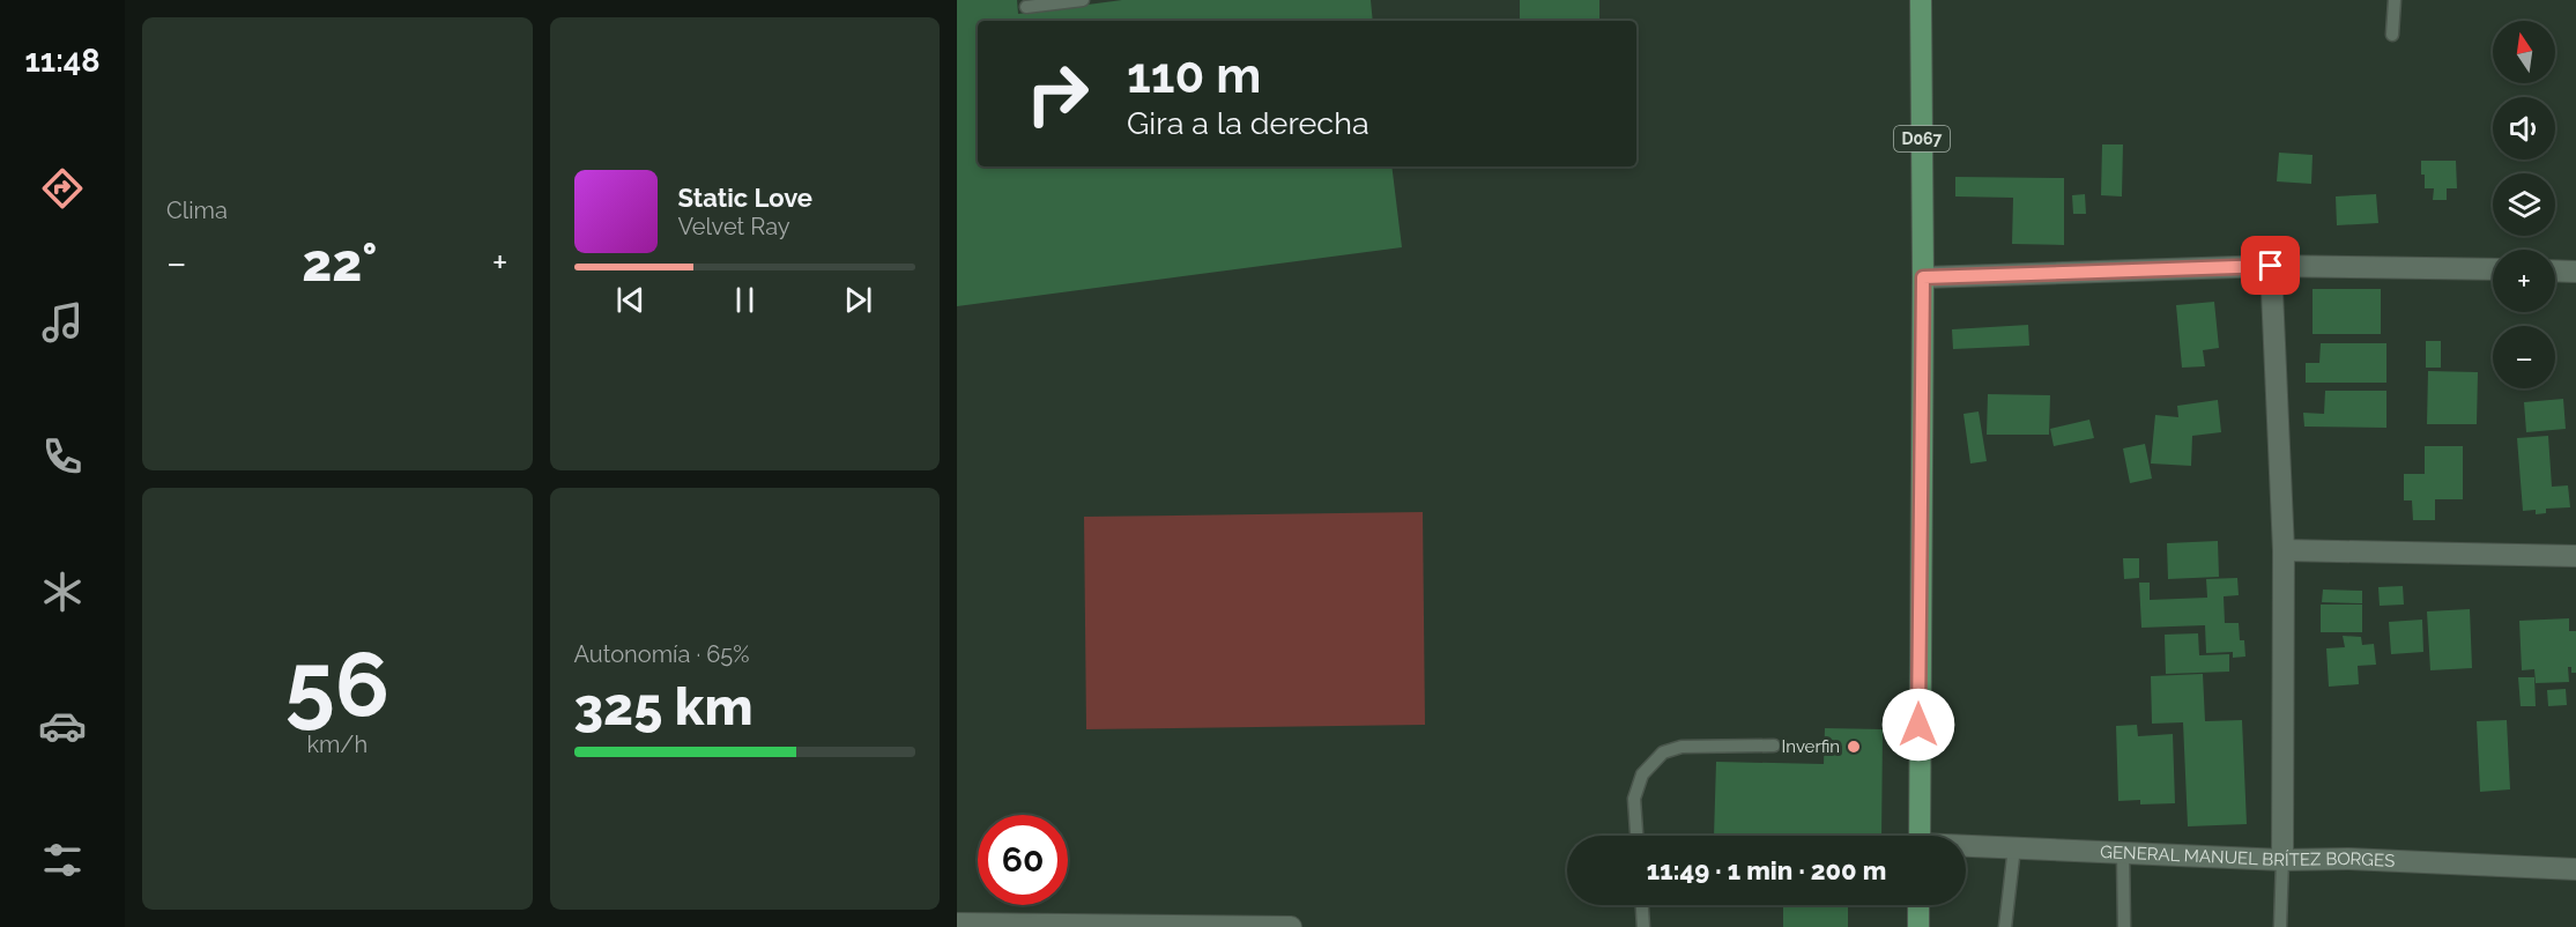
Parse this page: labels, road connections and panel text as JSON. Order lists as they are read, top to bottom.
{
  "streets": {
    "main road": ["D067"],
    "street": ["GENERAL MANUEL BRÍTEZ BORGES"]
  },
  "places": ["Inverfin"],
  "north": "top",
  "page": {
    "tabs": "11:48",
    "tile": [
      "Clima",
      ["56", "km/h"],
      ["Autonomía · 65%", "325 km"]
    ],
    "map_buttons": ["+", "−"],
    "turn": ["110 m", "Gira a la derecha"],
    "song": ["Static Love", "Velvet Ray"],
    "heat": ["−", "22°", "+"],
    "limit": "60",
    "trip": "11:49 · 1 min · 200 m"
  }
}
